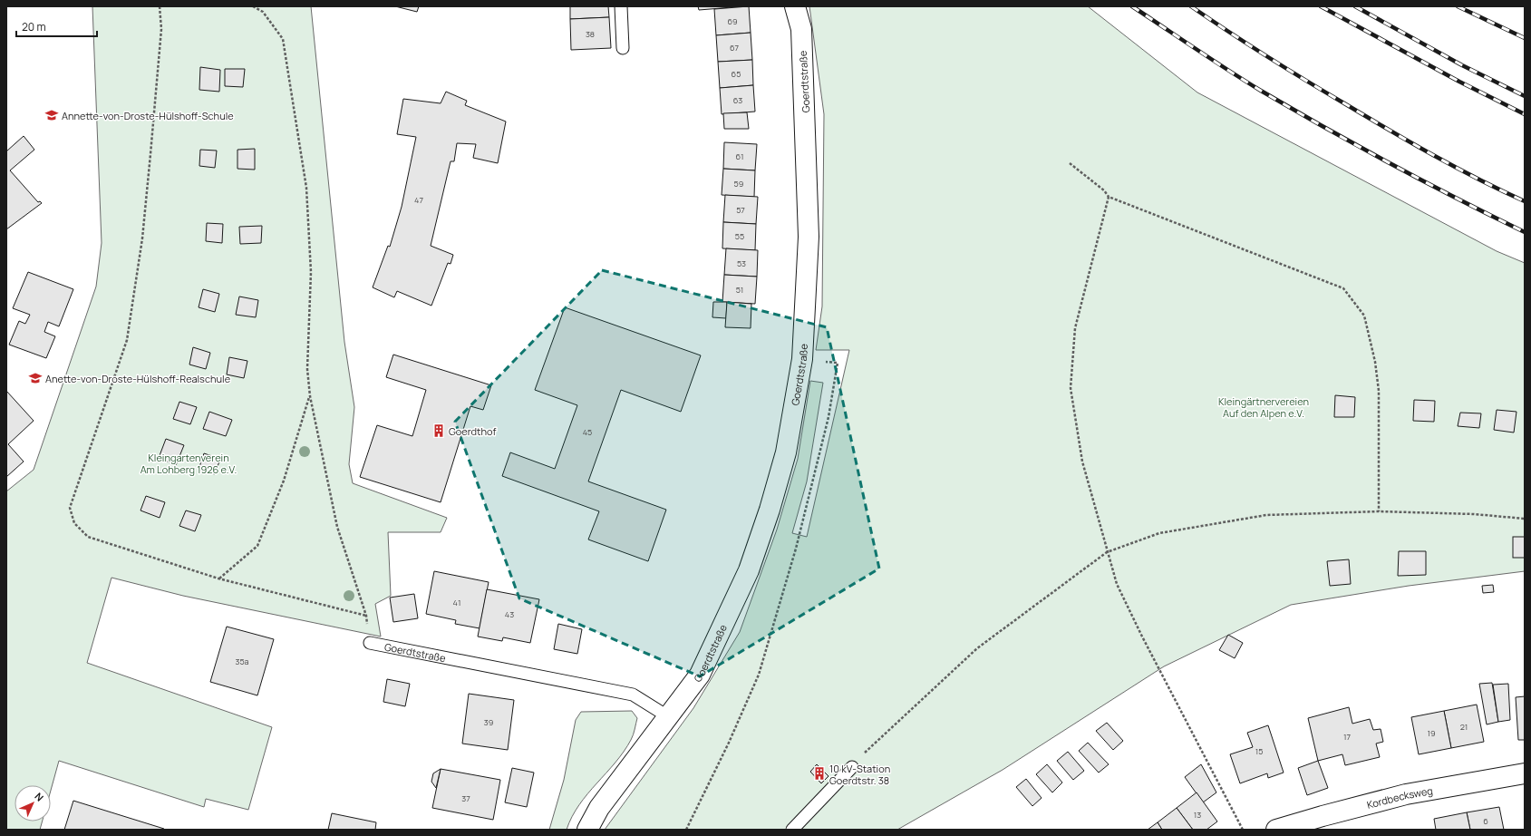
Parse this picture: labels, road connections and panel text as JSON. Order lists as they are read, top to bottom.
{
  "streets": {
    "street": ["Goerdtstraße", "Kordbecksweg"]
  },
  "parks": ["Kleingärtnervereien Auf den Alpen e.V.", "Kleingartenverein Am Lohberg 1926 e.V."],
  "places": {
    "school or university": ["Annette-von-Droste-Hülshoff-Schule", "Anette-von-Droste-Hülshoff-Realschule"],
    "building": ["Goerdthof", "10 kV-Station Goerdtstr. 38"]
  },
  "house_numbers": [
    "69",
    "38",
    "67",
    "65",
    "63",
    "61",
    "59",
    "47",
    "57",
    "55",
    "53",
    "51",
    "45",
    "41",
    "43",
    "35a",
    "39",
    "21",
    "19",
    "17",
    "15",
    "37",
    "13",
    "6"
  ],
  "scale_bar": "20 m",
  "north": "top right"
}
